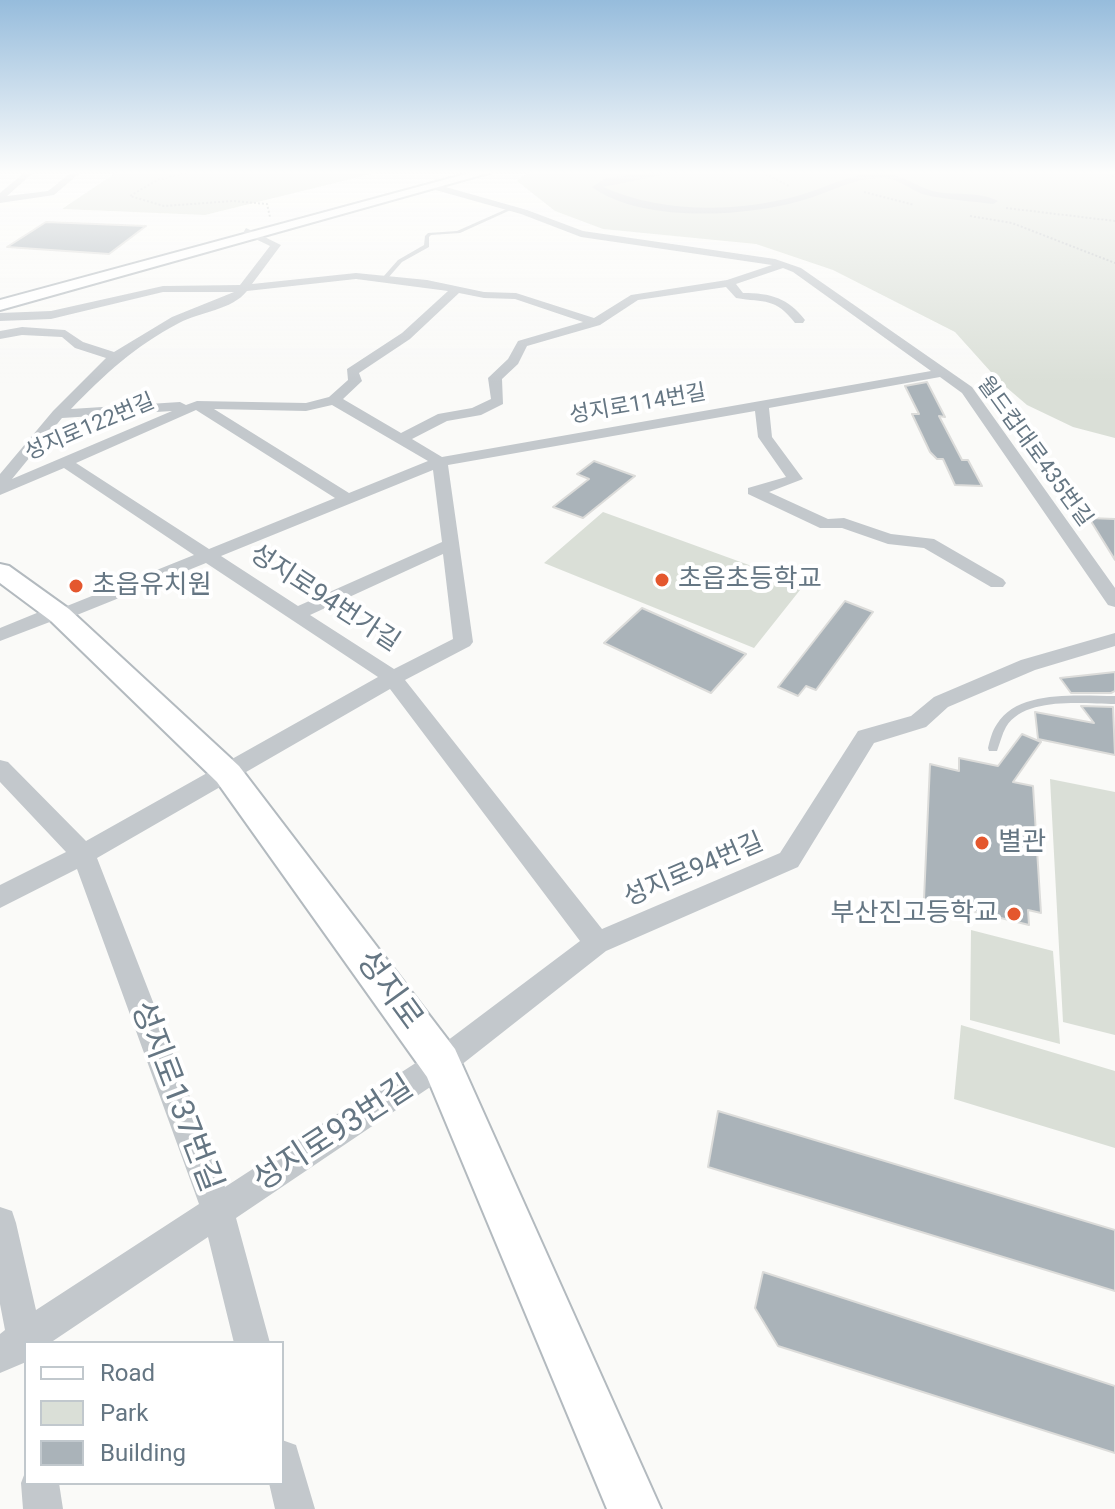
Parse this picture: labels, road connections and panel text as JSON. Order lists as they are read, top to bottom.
{
  "streets": {
    "main road": ["성지로"],
    "street": [
      "성지로114번길",
      "성지로122번길",
      "월드컵대로435번길",
      "성지로94번가길",
      "성지로94번길",
      "성지로137번길",
      "성지로93번길"
    ]
  },
  "crossings": [
    ["성지로114번길", "성지로122번길"],
    ["성지로114번길", "월드컵대로435번길"],
    ["성지로114번길", "성지로94번가길"],
    ["성지로114번길", "성지로"],
    ["성지로122번길", "성지로94번가길"],
    ["성지로94번가길", "성지로94번길"],
    ["성지로94번길", "성지로"],
    ["성지로94번길", "성지로93번길"],
    ["성지로", "성지로93번길"],
    ["성지로137번길", "성지로93번길"]
  ],
  "places": [
    "초읍초등학교",
    "초읍유치원",
    "별관",
    "부산진고등학교"
  ],
  "legend": ["Road", "Park", "Building"]
}
